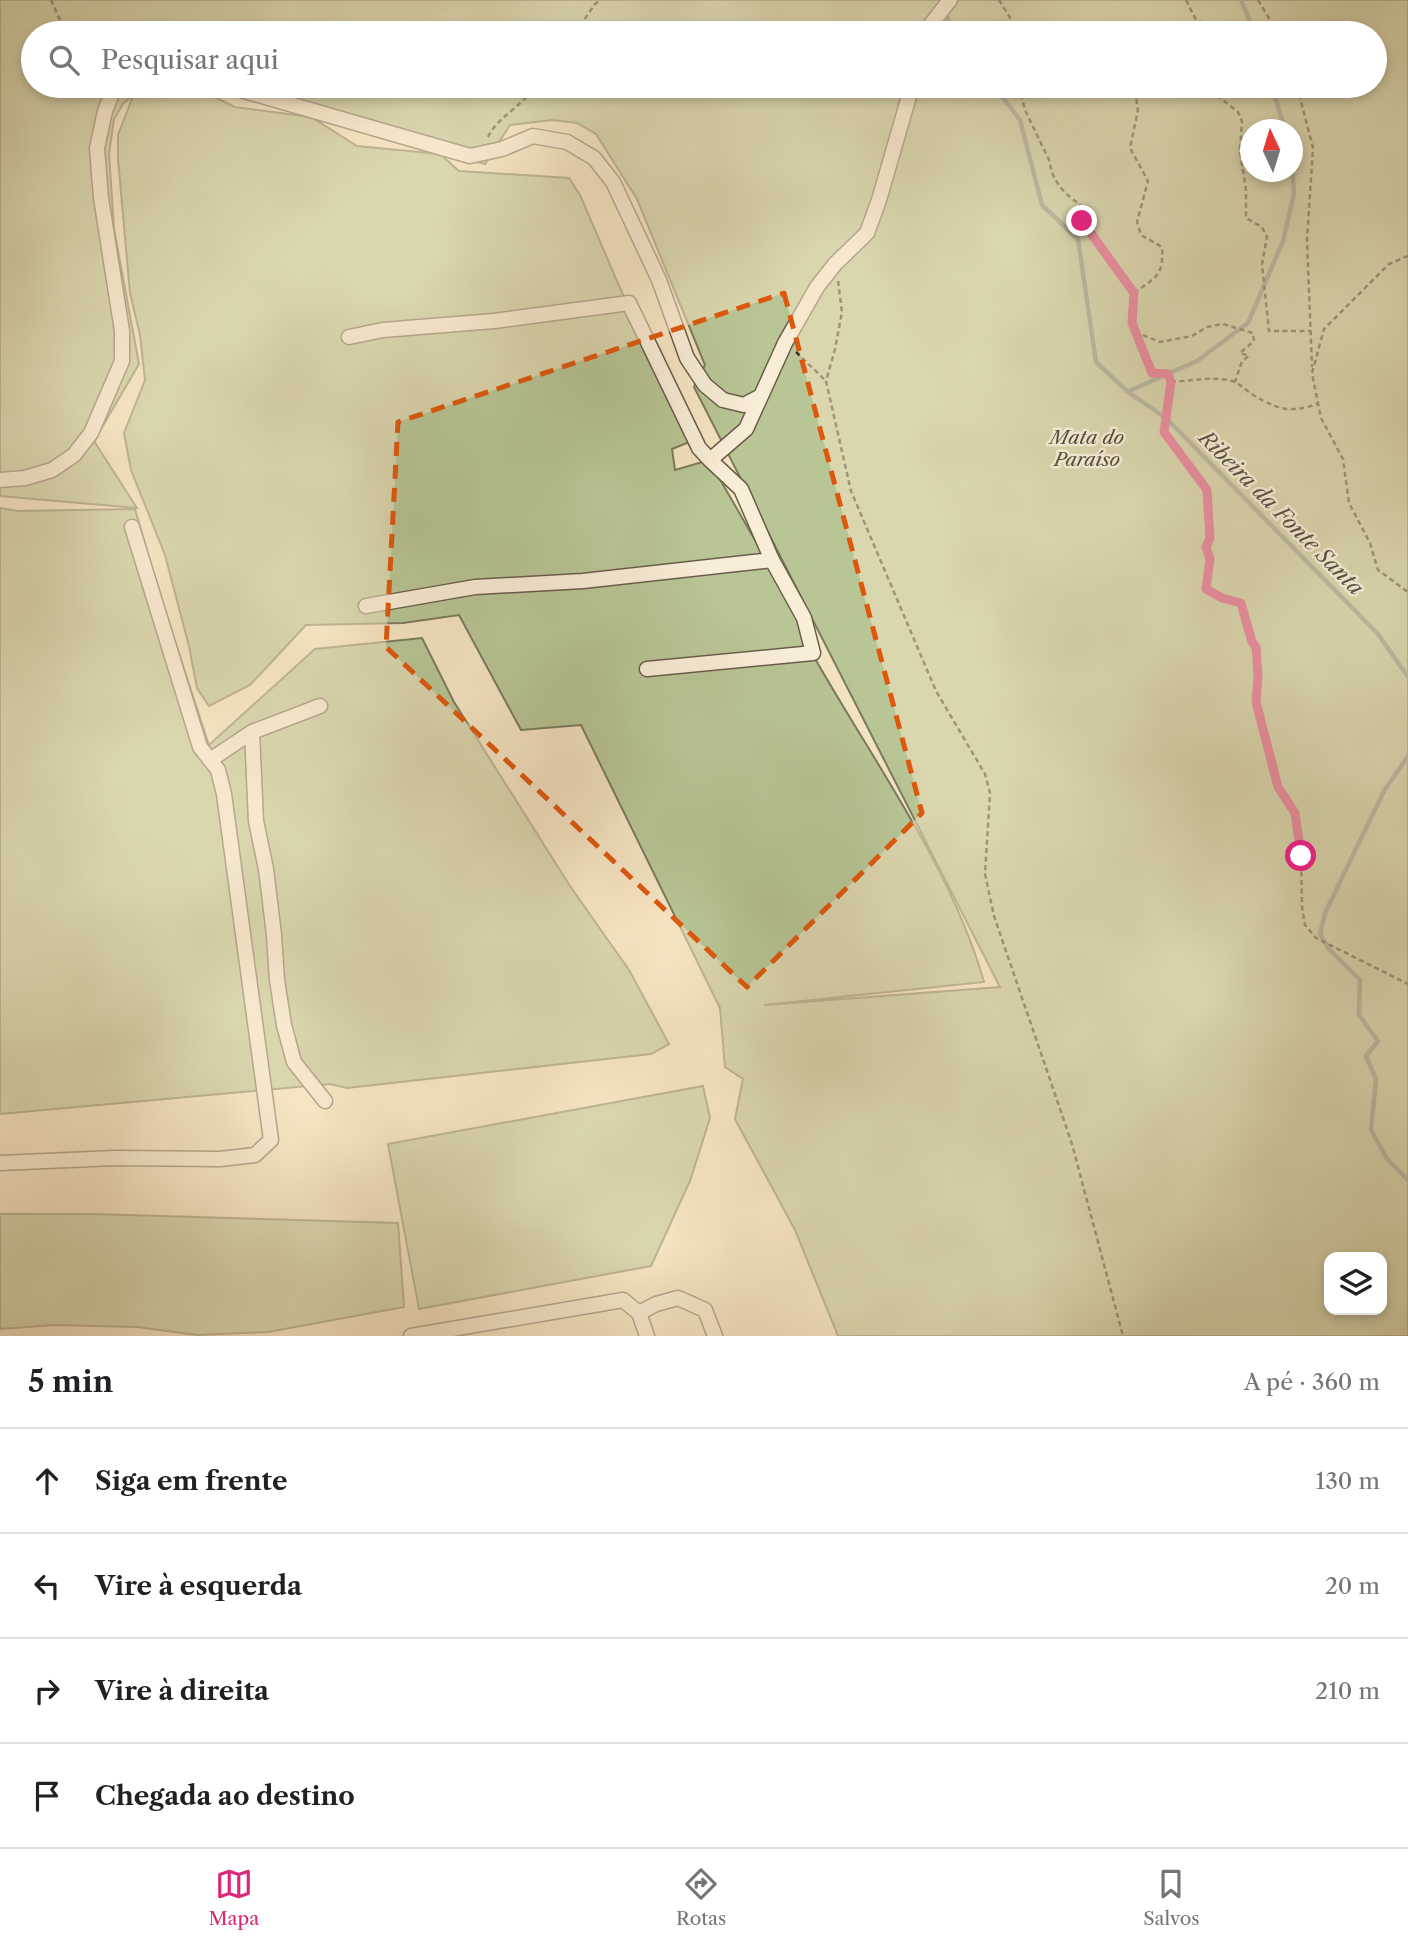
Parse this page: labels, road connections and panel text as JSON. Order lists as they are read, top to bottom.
{
  "water": ["Ribeira da Fonte Santa"],
  "parks": ["Mata do Paraíso"],
  "north": "top",
  "page": {
    "search": "Pesquisar aqui",
    "heading": ["5 min", "A pé · 360 m"],
    "list": [
      ["Siga em frente", "130 m"],
      ["Vire à esquerda", "20 m"],
      ["Vire à direita", "210 m"],
      "Chegada ao destino"
    ],
    "nav": ["Mapa", "Rotas", "Salvos"]
  }
}
